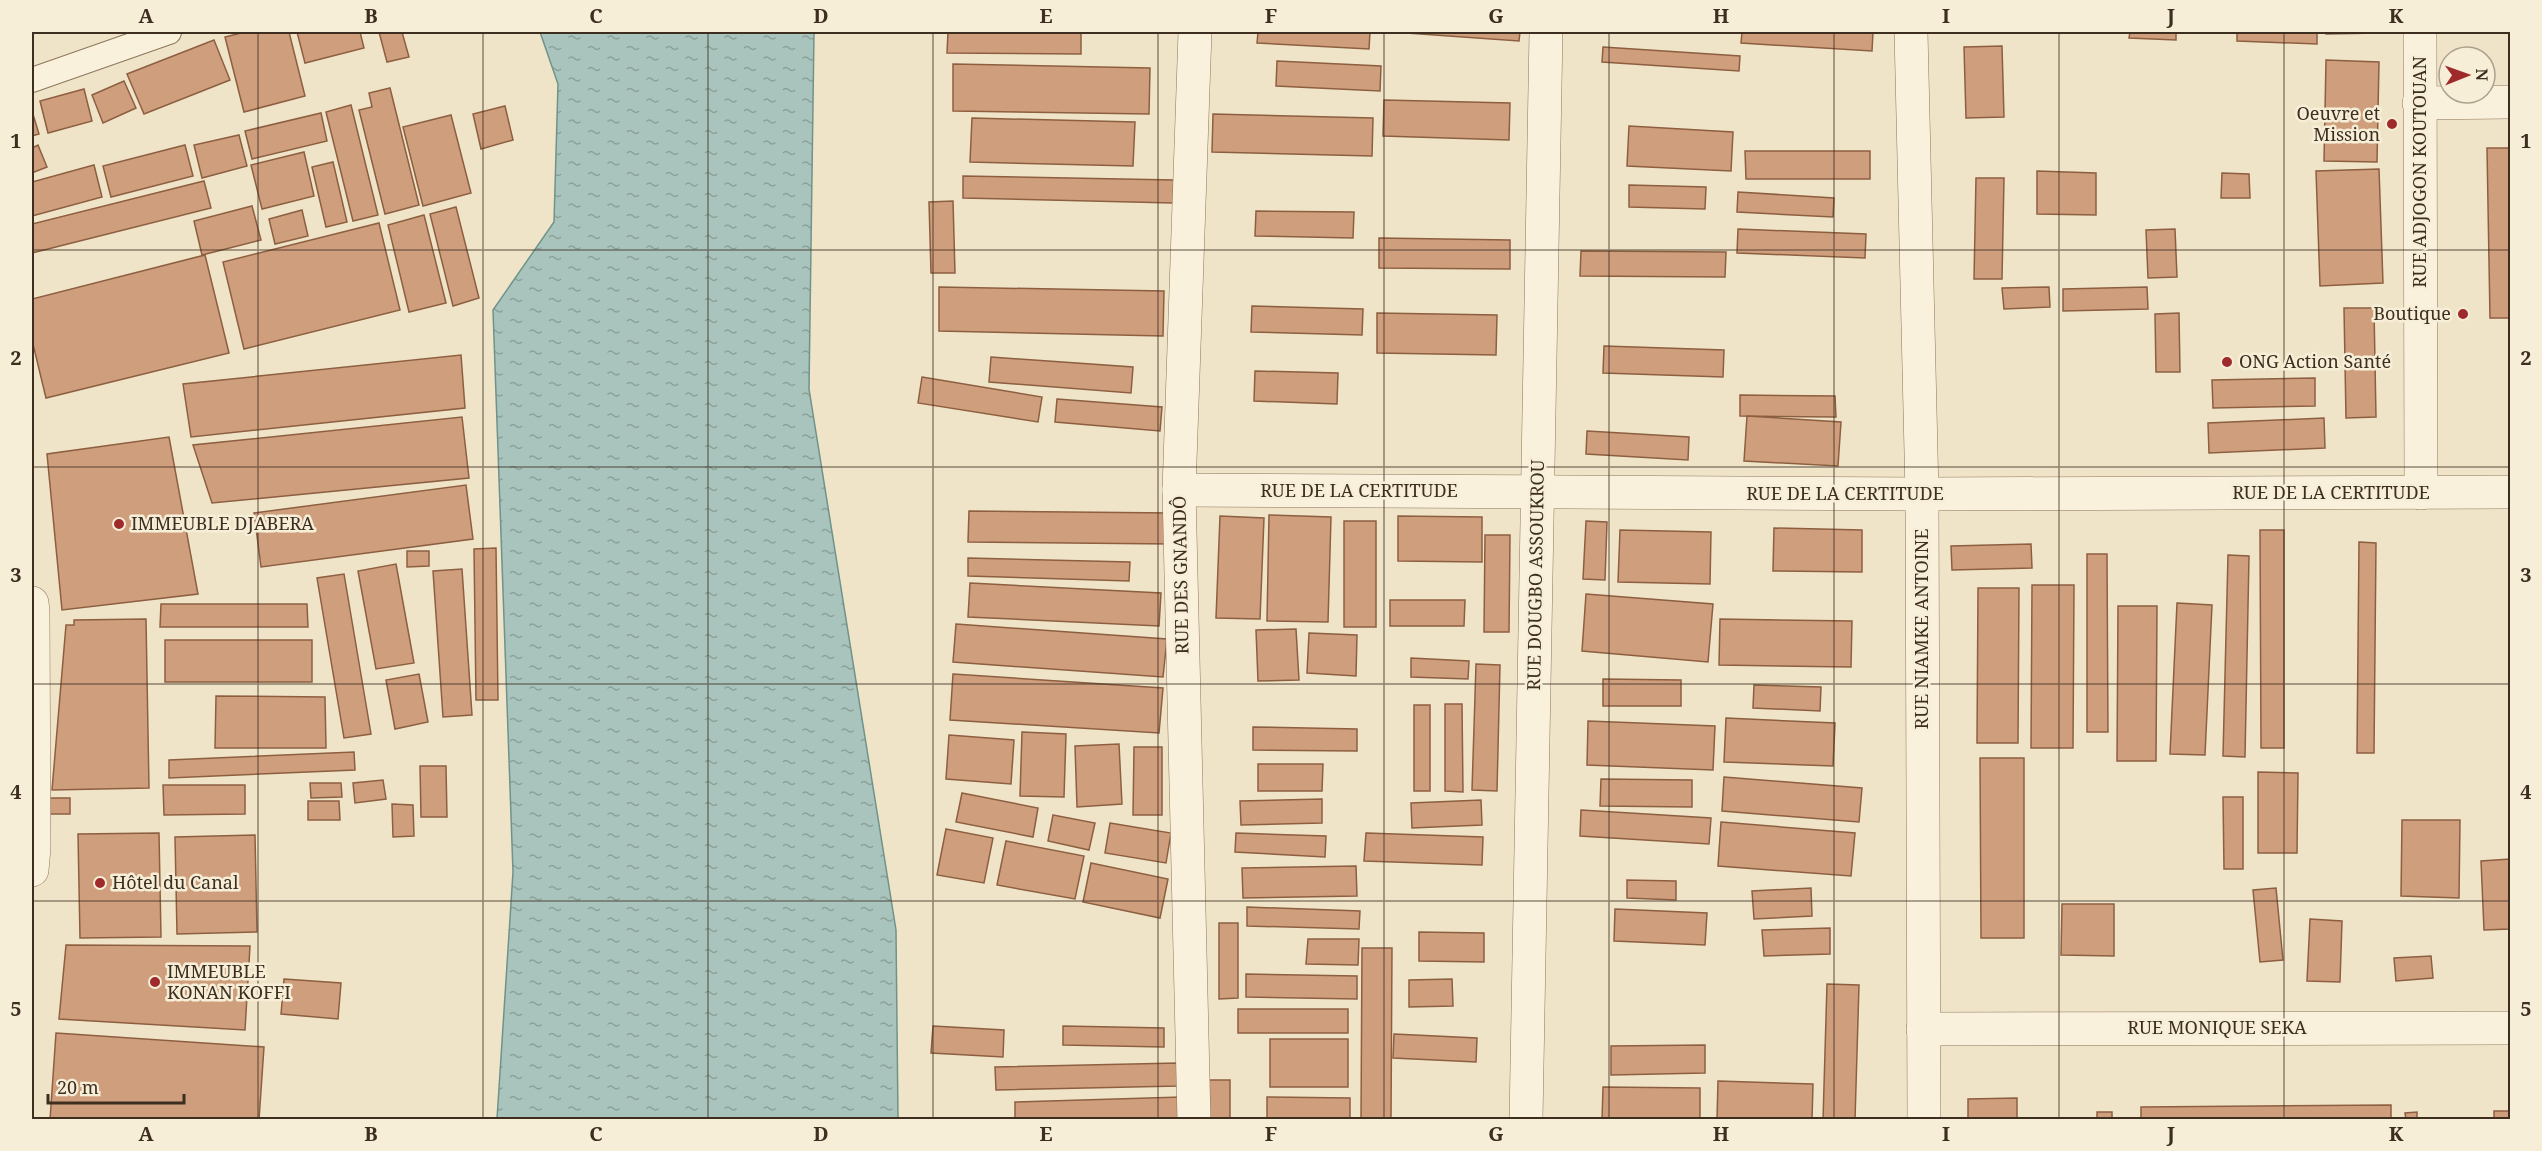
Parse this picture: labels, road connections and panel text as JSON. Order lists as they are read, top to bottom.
{
  "streets": {
    "street": [
      "RUE ADJOGON KOUTOUAN",
      "RUE DE LA CERTITUDE",
      "RUE DES GNANDÔ",
      "RUE DOUGBO ASSOUKROU",
      "RUE NIAMKE ANTOINE",
      "RUE MONIQUE SEKA"
    ]
  },
  "crossings": [
    ["RUE ADJOGON KOUTOUAN", "RUE DE LA CERTITUDE"],
    ["RUE DE LA CERTITUDE", "RUE DES GNANDÔ"],
    ["RUE DE LA CERTITUDE", "RUE DOUGBO ASSOUKROU"],
    ["RUE DE LA CERTITUDE", "RUE NIAMKE ANTOINE"],
    ["RUE NIAMKE ANTOINE", "RUE MONIQUE SEKA"]
  ],
  "places": [
    "Oeuvre et Mission",
    "Boutique",
    "ONG Action Santé",
    "IMMEUBLE DJABERA",
    "Hôtel du Canal",
    "IMMEUBLE KONAN KOFFI"
  ],
  "scale_bar": "20 m",
  "north": "right",
  "grid": {
    "columns": [
      "A",
      "B",
      "C",
      "D",
      "E",
      "F",
      "G",
      "H",
      "I",
      "J",
      "K"
    ],
    "rows": [
      "1",
      "2",
      "3",
      "4",
      "5"
    ]
  }
}
